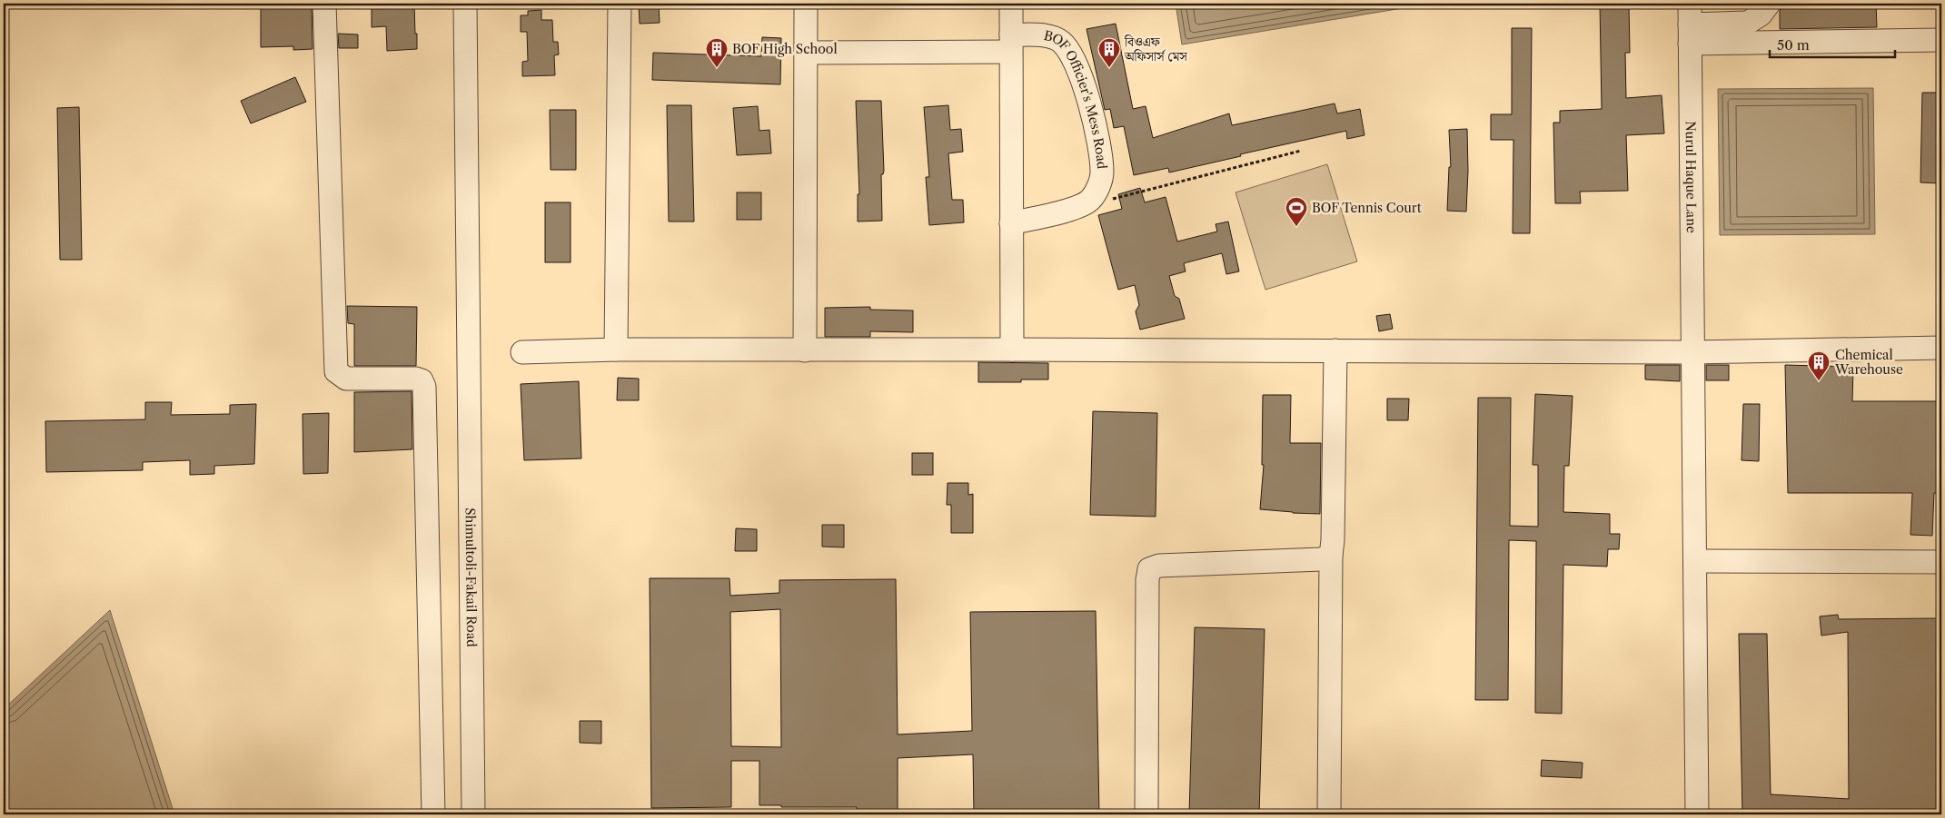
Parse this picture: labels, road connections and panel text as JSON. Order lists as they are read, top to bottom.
{
  "streets": {
    "street": ["BOF Officier's Mess Road", "Nurul Haque Lane", "Shimultoli-Fakail Road"]
  },
  "places": {
    "building": ["BOF High School", "বিওএফ অফিসার্স মেস", "Chemical Warehouse"],
    "sports": ["BOF Tennis Court"]
  },
  "scale_bar": "50 m"
}
